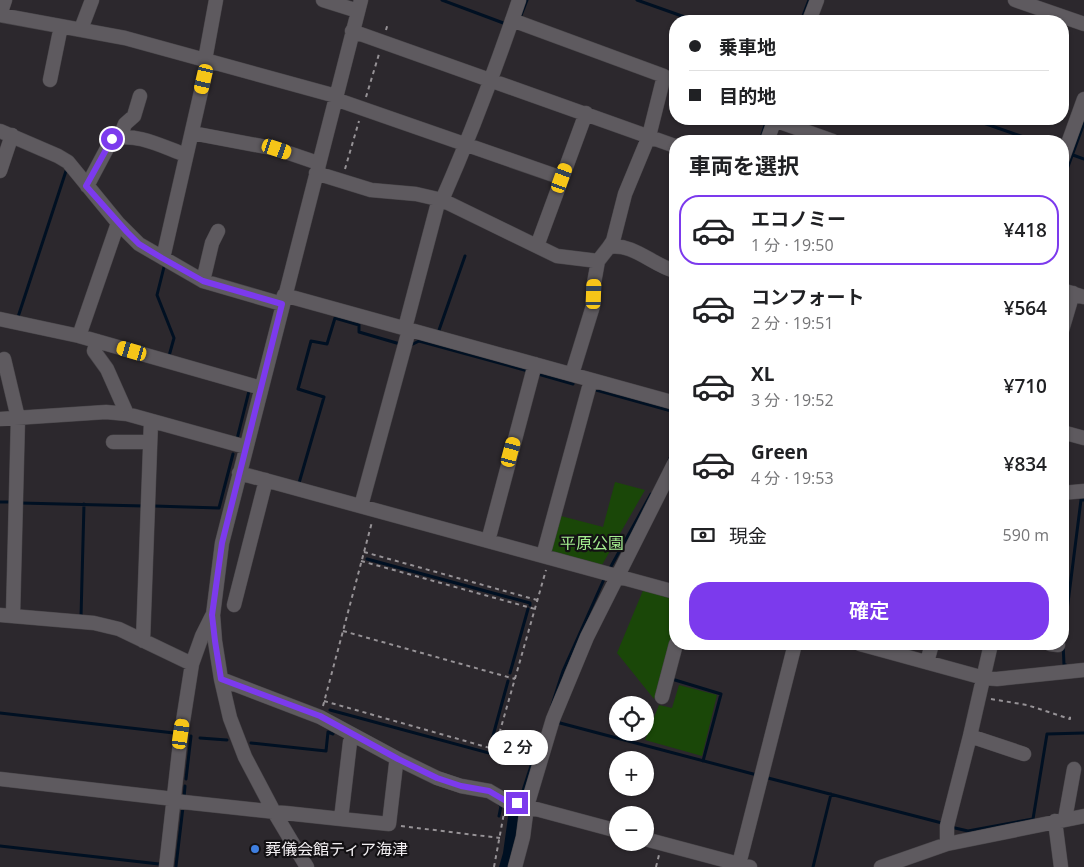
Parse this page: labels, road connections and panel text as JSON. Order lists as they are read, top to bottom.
{
  "parks": ["平原公園"],
  "places": ["葬儀会館ティア海津"],
  "page": {
    "banner": ["乗車地", "目的地"],
    "heading": "車両を選択",
    "list": [
      {
        "name": "エコノミー",
        "note": "1 分 · 19:50",
        "value": "¥418"
      },
      {
        "name": "コンフォート",
        "note": "2 分 · 19:51",
        "value": "¥564"
      },
      {
        "name": "XL",
        "note": "3 分 · 19:52",
        "value": "¥710"
      },
      {
        "name": "Green",
        "note": "4 分 · 19:53",
        "value": "¥834"
      }
    ],
    "pay": ["現金", "590 m"],
    "buttons": "確定",
    "map_buttons": ["+", "−"],
    "bubble": "2 分"
  }
}
